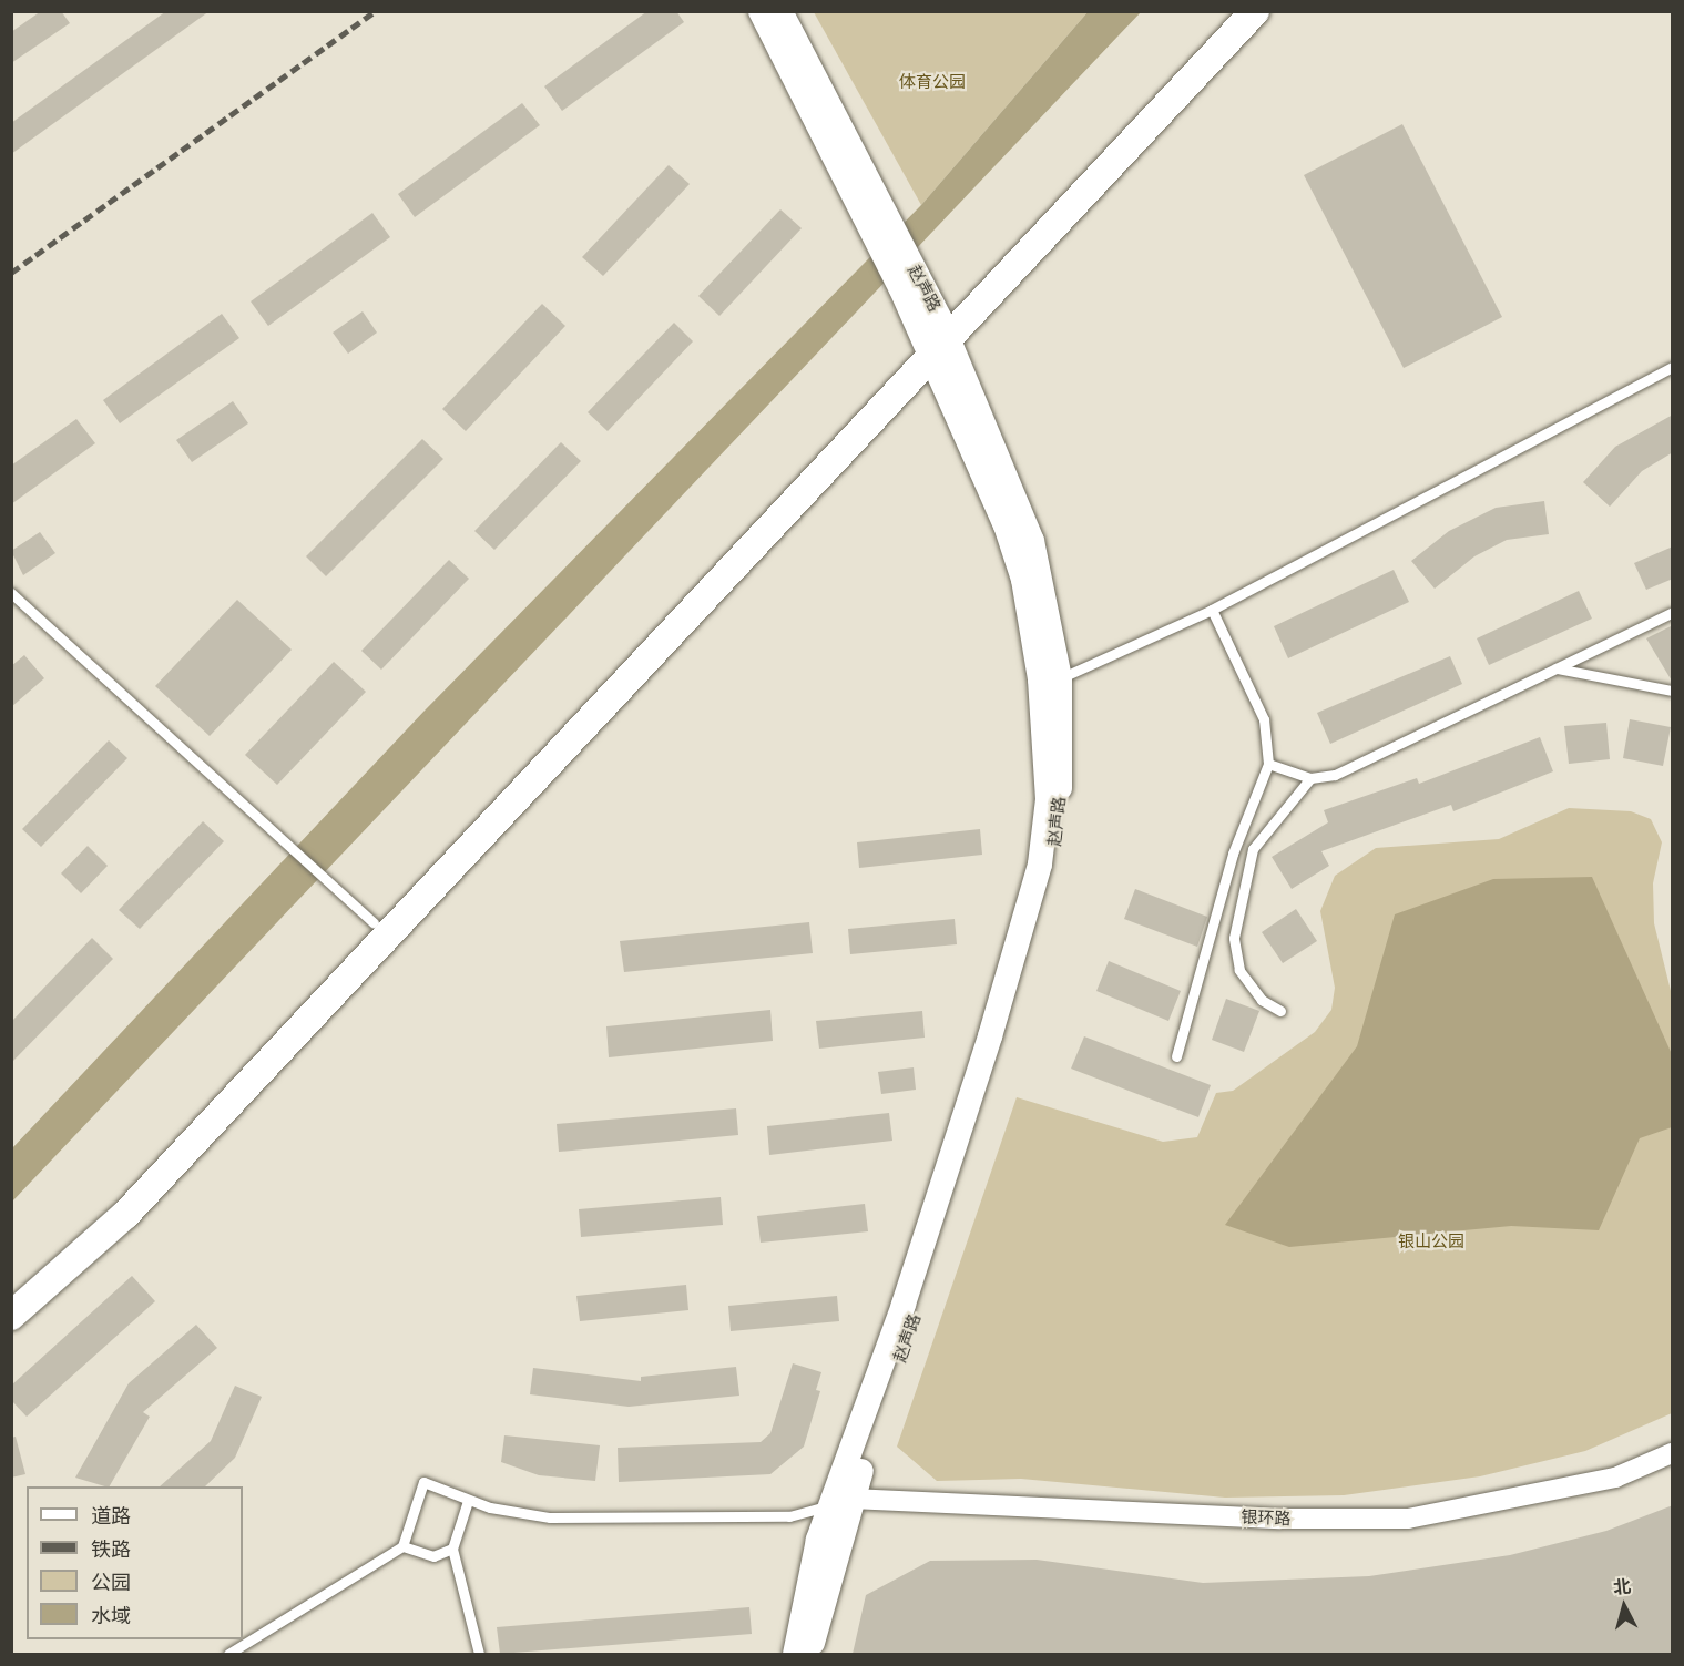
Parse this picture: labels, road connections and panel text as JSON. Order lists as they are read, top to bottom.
{
  "streets": {
    "street": ["赵声路", "银环路"]
  },
  "crossings": [
    ["赵声路", "银环路"]
  ],
  "parks": ["体育公园", "银山公园"],
  "legend": [
    "道路",
    "铁路",
    "公园",
    "水域"
  ],
  "north": "top"
}
